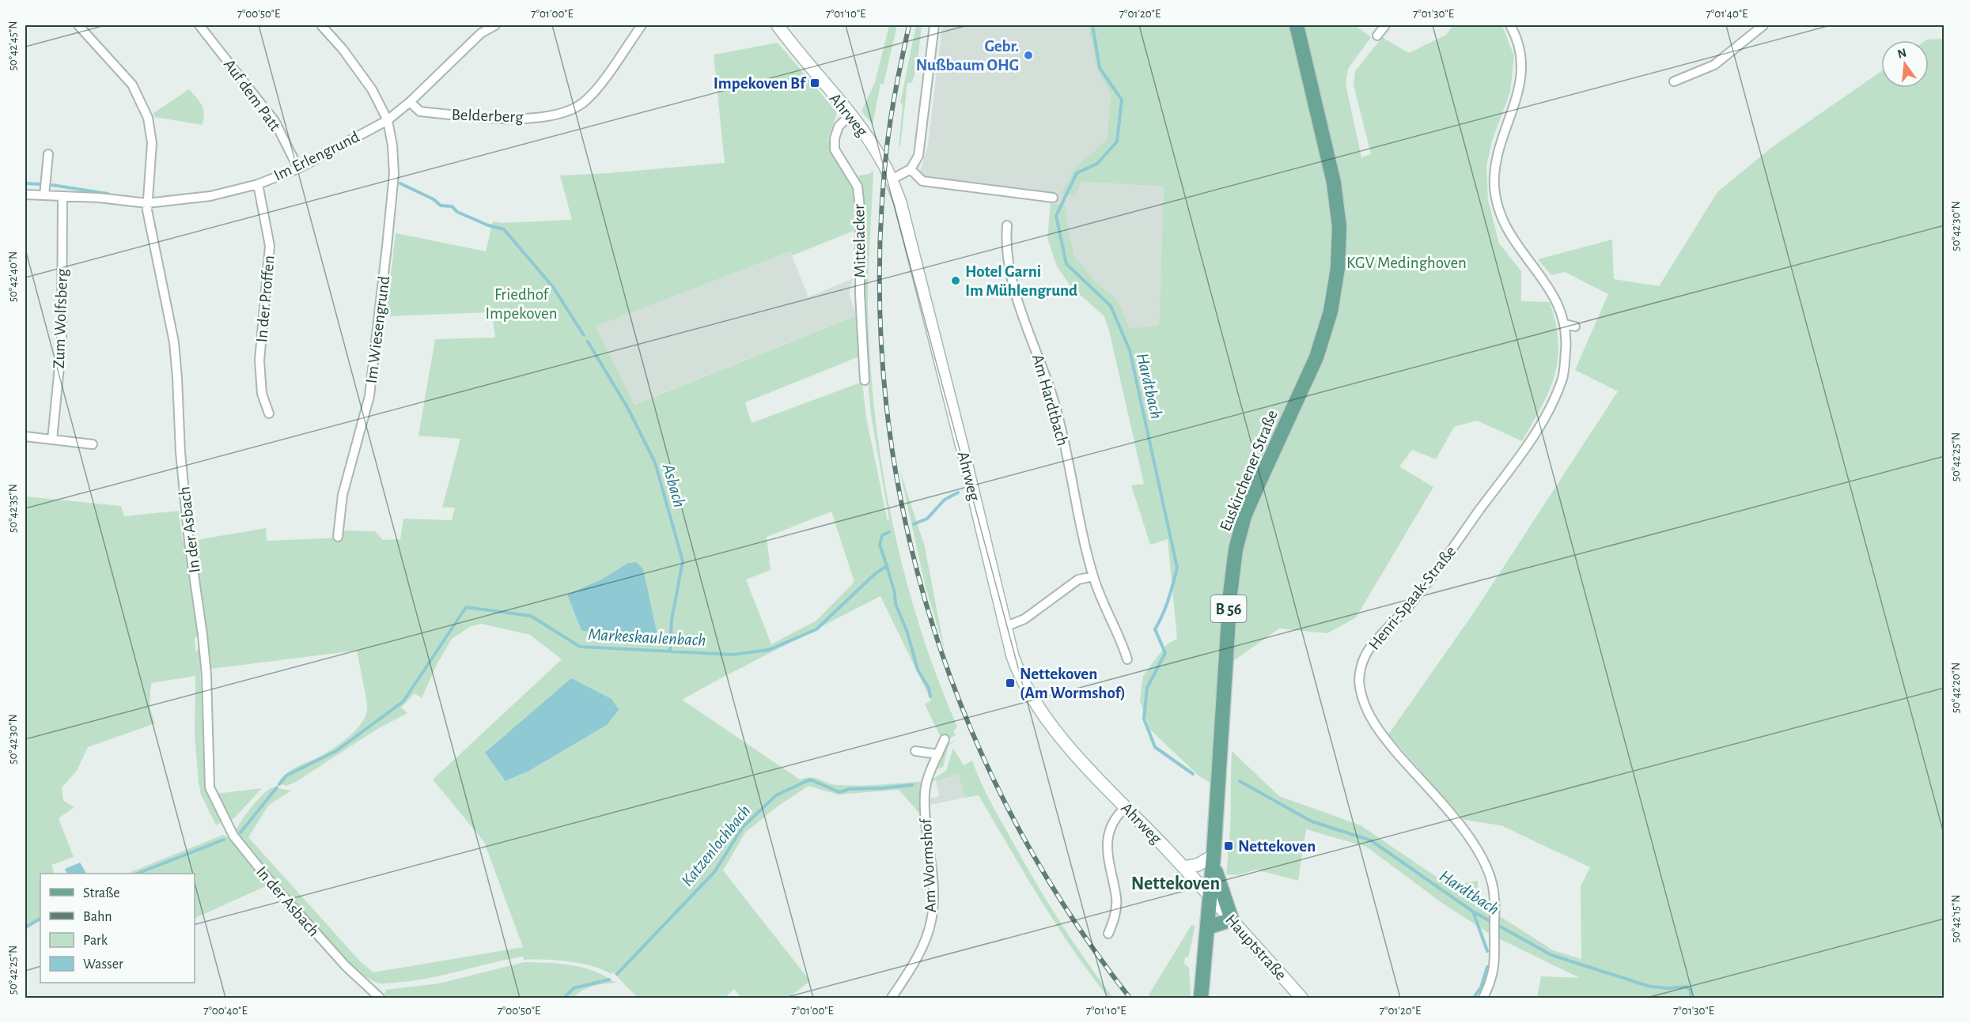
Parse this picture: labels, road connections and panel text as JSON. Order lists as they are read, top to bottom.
{
  "streets": {
    "main road": ["Euskirchener Straße", "B 56"],
    "street": [
      "Auf dem Patt",
      "Ahrweg",
      "Belderberg",
      "Im Erlengrund",
      "Mittelacker",
      "In der Proffen",
      "Zum Wolfsberg",
      "Im Wiesengrund",
      "Am Hardtbach",
      "In der Asbach",
      "Henri-Spaak-Straße",
      "Am Wormshof",
      "Hauptstraße"
    ]
  },
  "crossings": [
    ["Auf dem Patt", "Im Erlengrund"],
    ["Ahrweg", "Mittelacker"],
    ["Ahrweg", "Euskirchener Straße"],
    ["Ahrweg", "Hauptstraße"],
    ["Belderberg", "Im Erlengrund"],
    ["Im Erlengrund", "In der Proffen"],
    ["Im Erlengrund", "Zum Wolfsberg"],
    ["Im Erlengrund", "Im Wiesengrund"],
    ["Im Erlengrund", "In der Asbach"],
    ["Euskirchener Straße", "Hauptstraße"]
  ],
  "districts": ["Nettekoven"],
  "water": [
    "Hardtbach",
    "Asbach",
    "Markeskaulenbach",
    "Katzenlochbach"
  ],
  "parks": ["KGV Medinghoven", "Friedhof Impekoven"],
  "places": {
    "other": ["Gebr. Nußbaum OHG", "Hotel Garni Im Mühlengrund"],
    "transit": ["Impekoven Bf", "Nettekoven (Am Wormshof)", "Nettekoven"]
  },
  "legend": [
    "Straße",
    "Bahn",
    "Park",
    "Wasser"
  ],
  "north": "top",
  "coordinates": [
    "7°00'50\"E",
    "7°01'00\"E",
    "7°01'10\"E",
    "7°01'20\"E",
    "7°01'30\"E",
    "7°01'40\"E",
    "50°42'45\"N",
    "50°42'30\"N",
    "50°42'40\"N",
    "50°42'25\"N",
    "50°42'35\"N",
    "50°42'20\"N",
    "50°42'15\"N",
    "7°00'40\"E"
  ]
}
